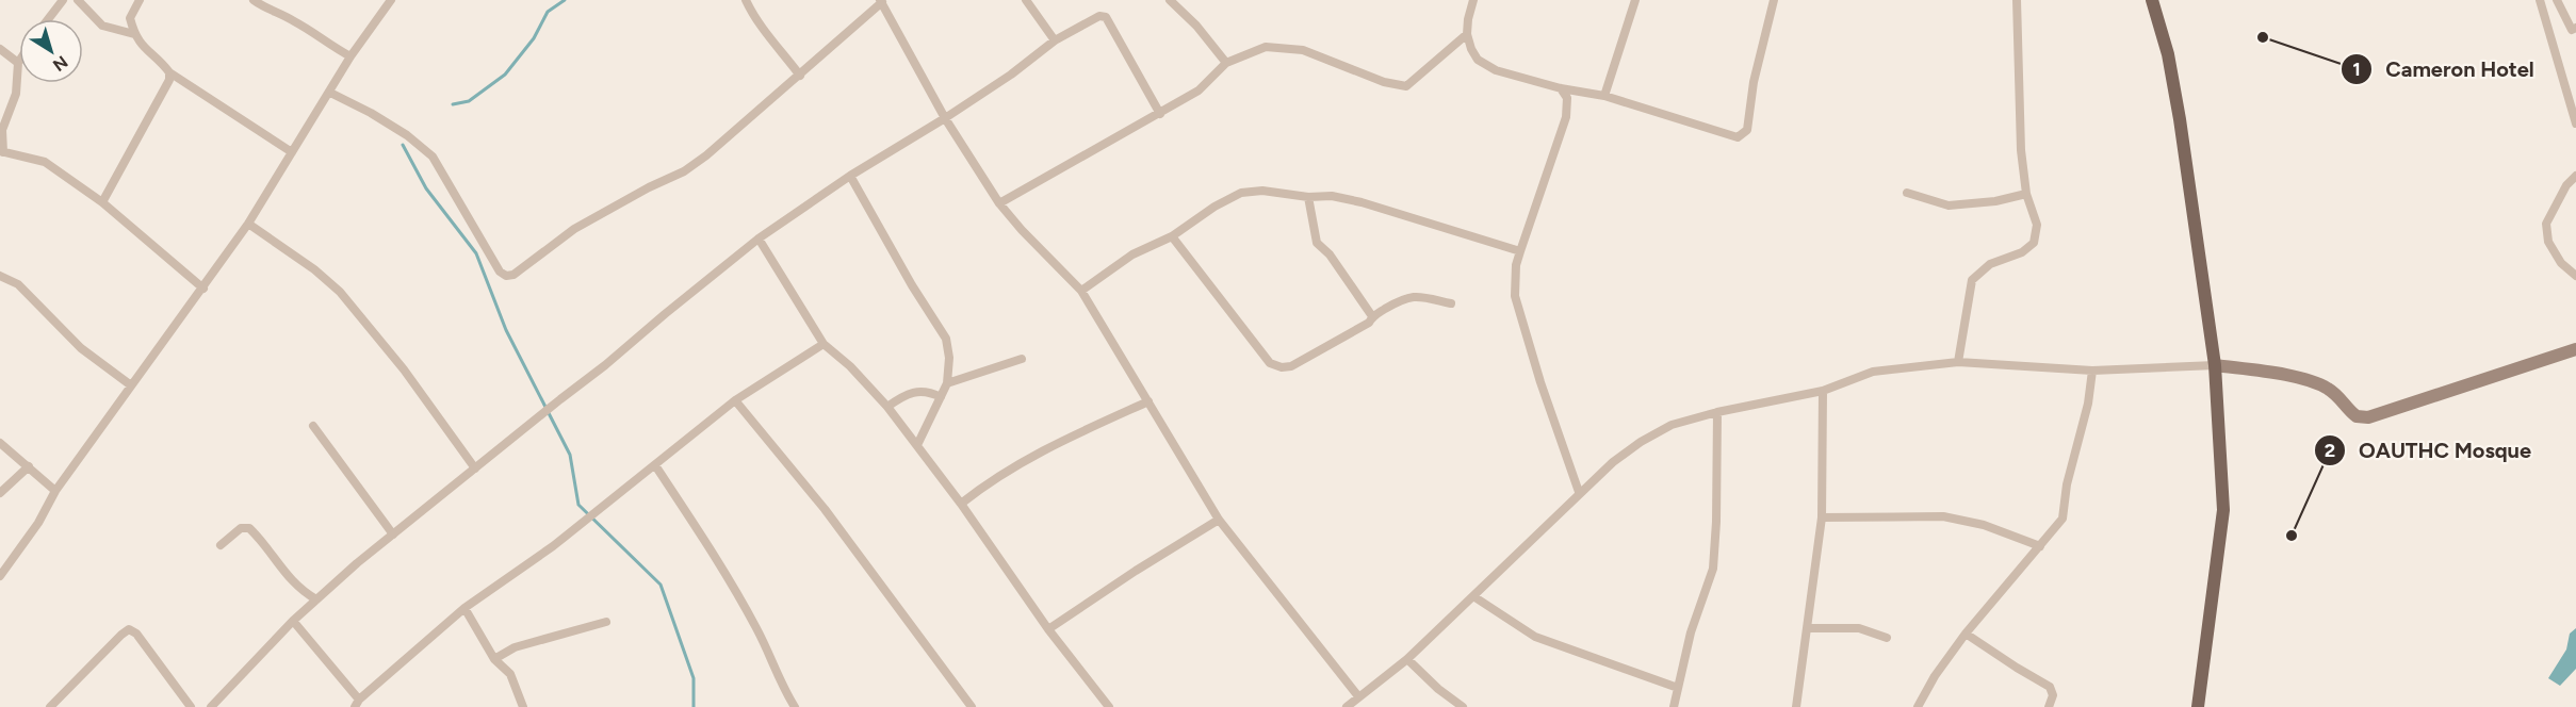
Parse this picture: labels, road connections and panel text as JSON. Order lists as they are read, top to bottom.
{
  "places": ["Cameron Hotel", "OAUTHC Mosque"],
  "north": "bottom right"
}
